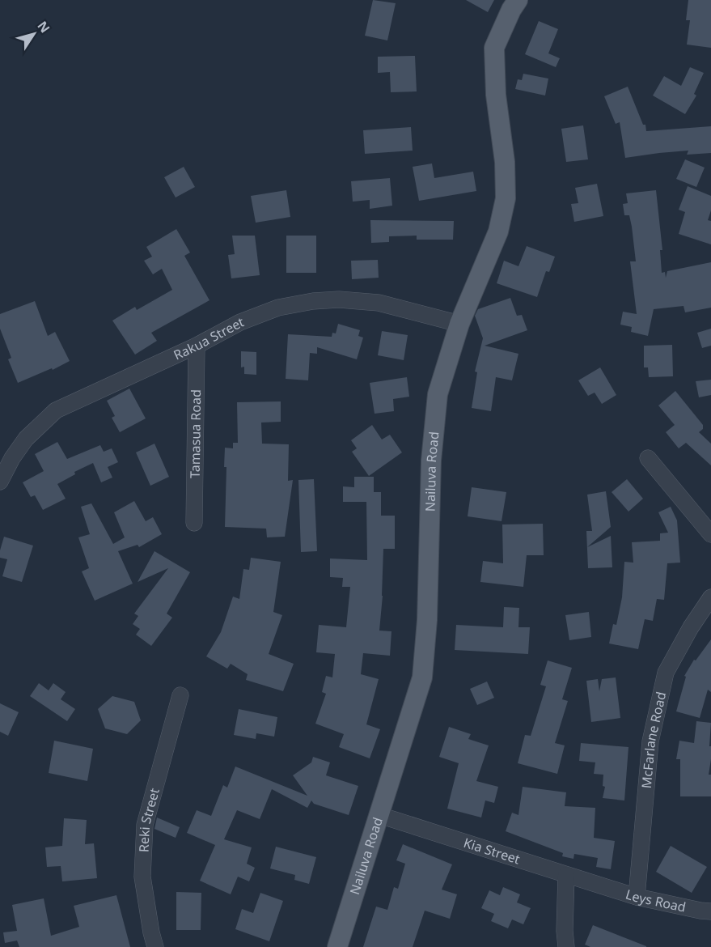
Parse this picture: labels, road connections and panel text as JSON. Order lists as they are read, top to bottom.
{
  "streets": {
    "main road": ["Nailuva Road"],
    "street": [
      "Rakua Street",
      "Tamasua Road",
      "McFarlane Road",
      "Reki Street",
      "Kia Street",
      "Leys Road"
    ]
  },
  "crossings": [
    ["Rakua Street", "Tamasua Road"],
    ["Rakua Street", "Nailuva Road"],
    ["Nailuva Road", "Kia Street"],
    ["McFarlane Road", "Leys Road"],
    ["Kia Street", "Leys Road"]
  ],
  "north": "top right"
}
